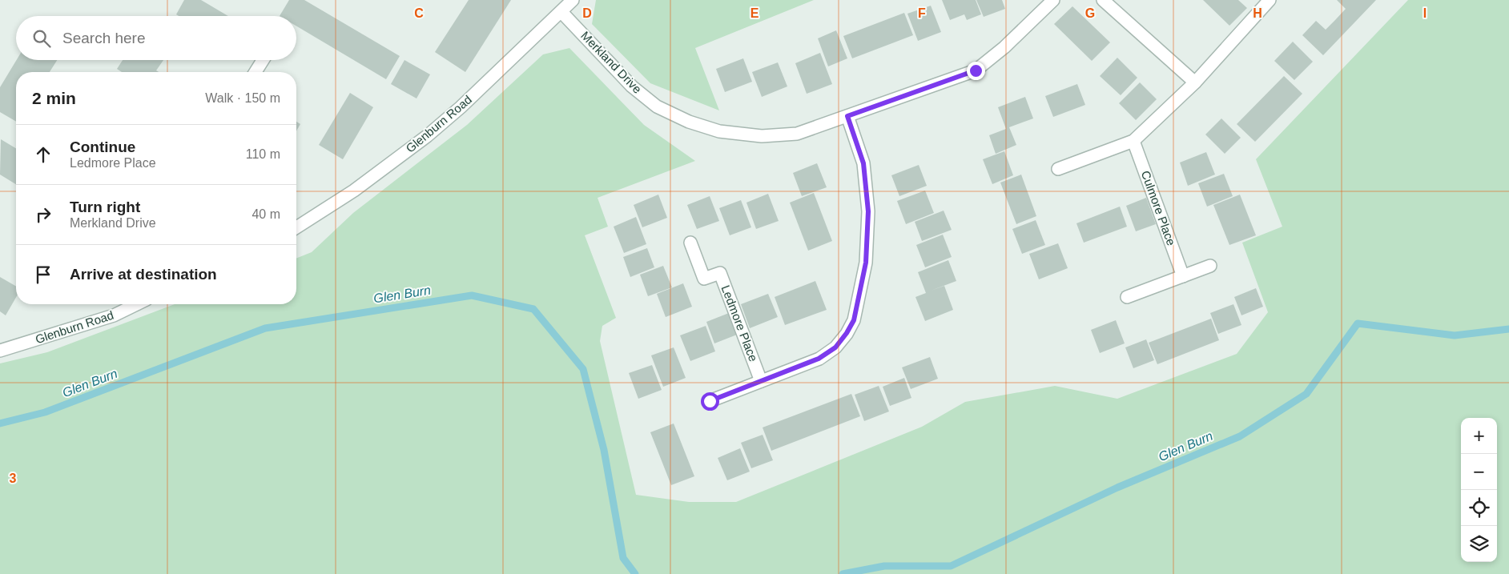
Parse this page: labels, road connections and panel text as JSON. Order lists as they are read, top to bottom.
{
  "streets": {
    "street": [
      "Merkland Drive",
      "Glenburn Road",
      "Culmore Place",
      "Ledmore Place"
    ]
  },
  "crossings": [
    ["Merkland Drive", "Glenburn Road"]
  ],
  "water": ["Glen Burn"],
  "page": {
    "search": "Search here",
    "heading": ["2 min", "Walk · 150 m"],
    "list": [
      ["Continue", "Ledmore Place", "110 m"],
      ["Turn right", "Merkland Drive", "40 m"],
      "Arrive at destination"
    ],
    "map_buttons": ["+", "−"]
  },
  "grid": {
    "columns": [
      "C",
      "D",
      "E",
      "F",
      "G",
      "H",
      "I"
    ],
    "rows": ["3"]
  }
}
